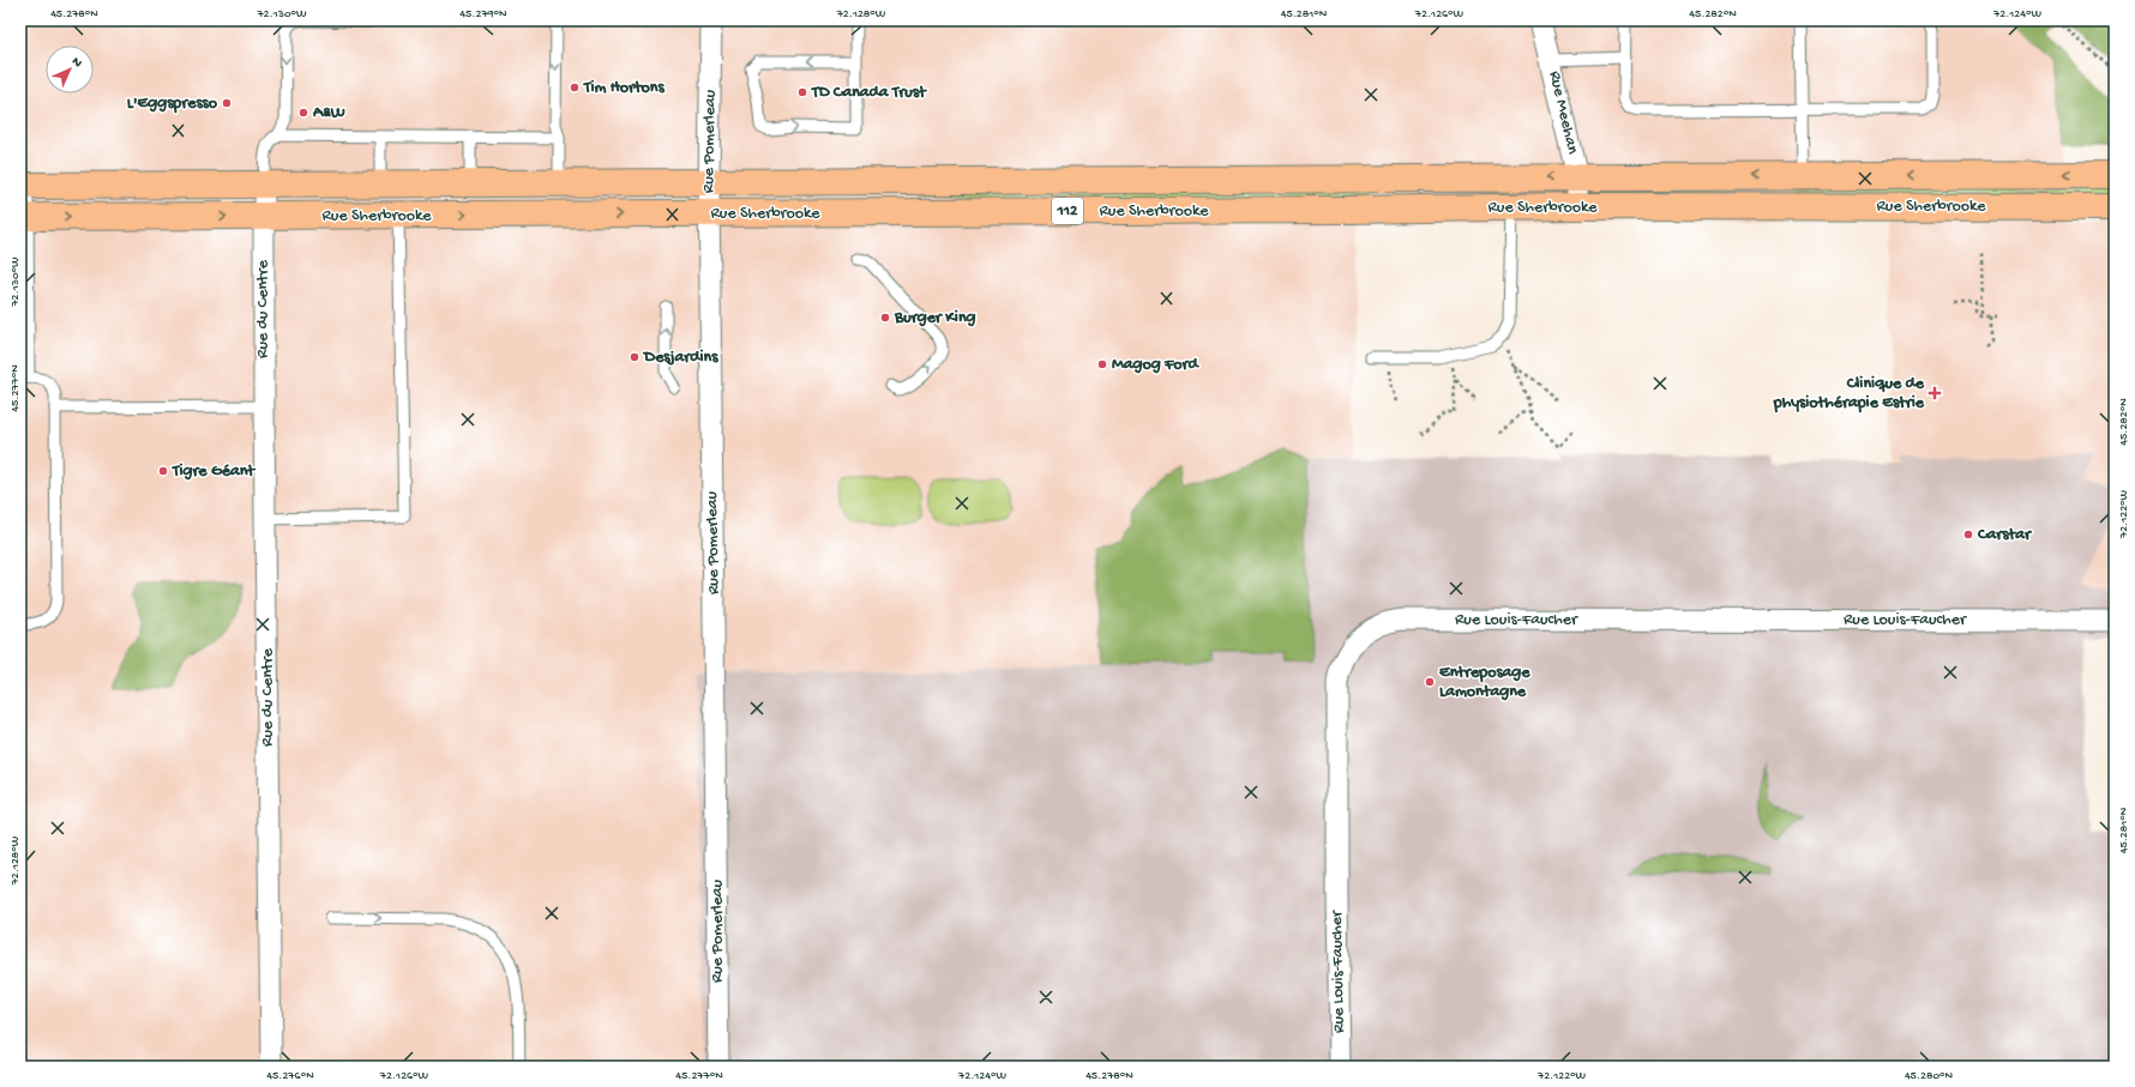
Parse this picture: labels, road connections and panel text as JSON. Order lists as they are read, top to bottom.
{
  "streets": {
    "main road": ["Rue Sherbrooke", "112"],
    "street": [
      "Rue Meehan",
      "Rue Pomerleau",
      "Rue du Centre",
      "Rue Louis-Faucher"
    ]
  },
  "crossings": [
    ["Rue Meehan", "Rue Sherbrooke"],
    ["Rue Pomerleau", "Rue Sherbrooke"],
    ["Rue Sherbrooke", "Rue du Centre"]
  ],
  "places": {
    "other": [
      "Tim Hortons",
      "TD Canada Trust",
      "L'Eggspresso",
      "A&W",
      "Burger King",
      "Desjardins",
      "Magog Ford",
      "Tigre Géant",
      "Carstar",
      "Entreposage Lamontagne"
    ],
    "health": ["Clinique de physiothérapie Estrie"]
  },
  "north": "top right",
  "coordinates": [
    "45.278°N",
    "72.130°W",
    "45.279°N",
    "72.128°W",
    "45.281°N",
    "72.126°W",
    "45.282°N",
    "72.124°W",
    "45.277°N",
    "72.122°W",
    "45.276°N",
    "45.280°N"
  ]
}
